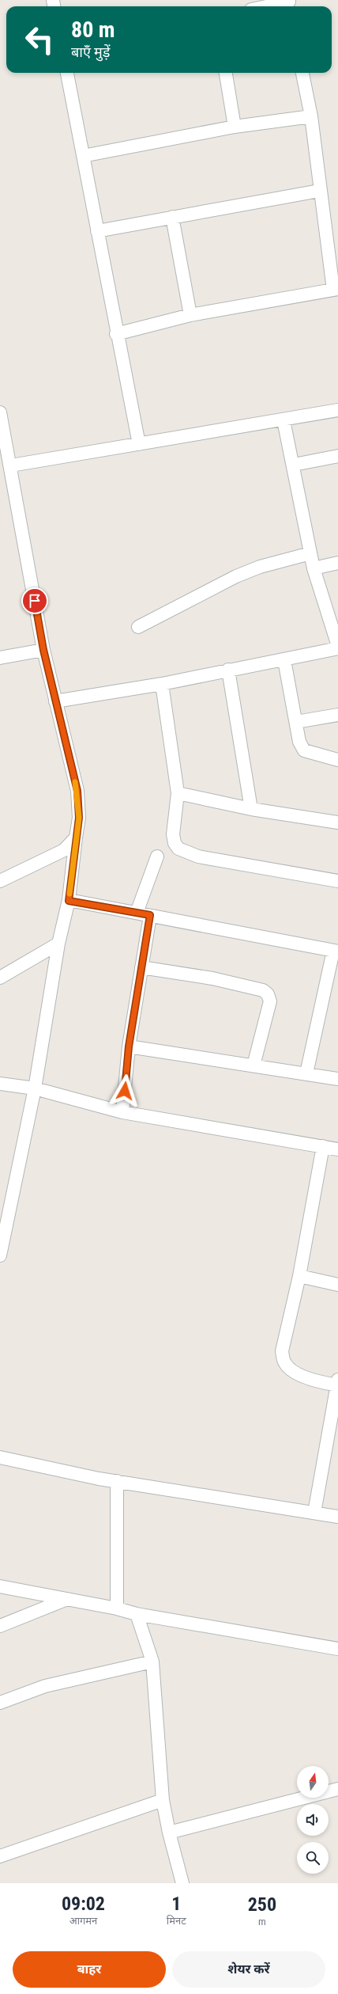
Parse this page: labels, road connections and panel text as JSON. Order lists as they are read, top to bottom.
{
  "north": "top",
  "page": {
    "turn": ["80 m", "बाएँ मुड़ें"],
    "eta": [
      "09:02",
      "आगमन",
      "1",
      "मिनट",
      "250",
      "m"
    ],
    "buttons": ["बाहर", "शेयर करें"]
  }
}
